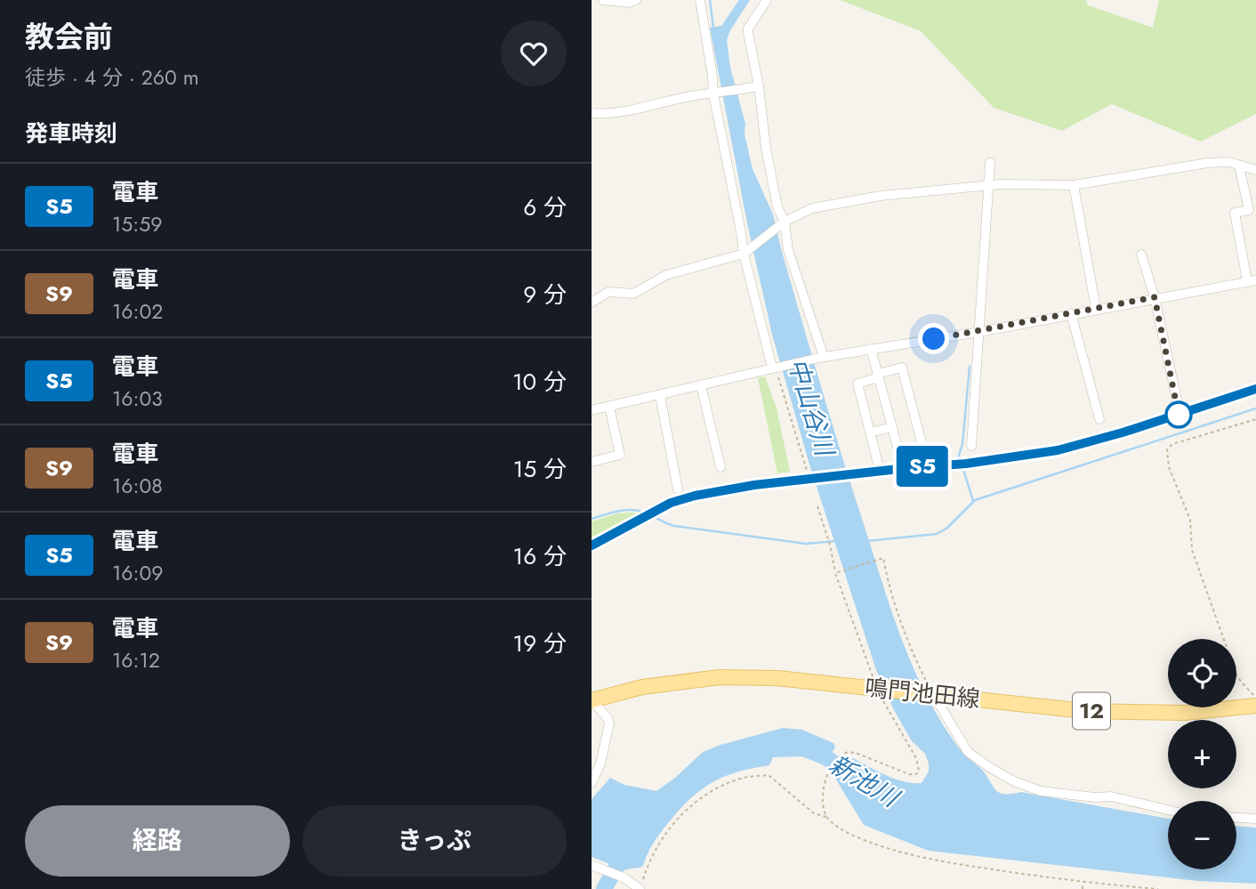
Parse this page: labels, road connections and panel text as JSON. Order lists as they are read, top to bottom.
{
  "streets": {
    "main road": ["鳴門池田線", "12"]
  },
  "water": ["中山谷川", "新池川"],
  "page": {
    "heading": [
      ["教会前", "徒歩 · 4 分 · 260 m"],
      "発車時刻"
    ],
    "on_map": "S5",
    "list": [
      {
        "mark": "S5",
        "name": "電車",
        "note": "15:59",
        "value": "6 分"
      },
      {
        "mark": "S9",
        "name": "電車",
        "note": "16:02",
        "value": "9 分"
      },
      {
        "mark": "S5",
        "name": "電車",
        "note": "16:03",
        "value": "10 分"
      },
      {
        "mark": "S9",
        "name": "電車",
        "note": "16:08",
        "value": "15 分"
      },
      {
        "mark": "S5",
        "name": "電車",
        "note": "16:09",
        "value": "16 分"
      },
      {
        "mark": "S9",
        "name": "電車",
        "note": "16:12",
        "value": "19 分"
      }
    ],
    "map_buttons": ["+", "−"],
    "buttons": ["経路", "きっぷ"]
  }
}
